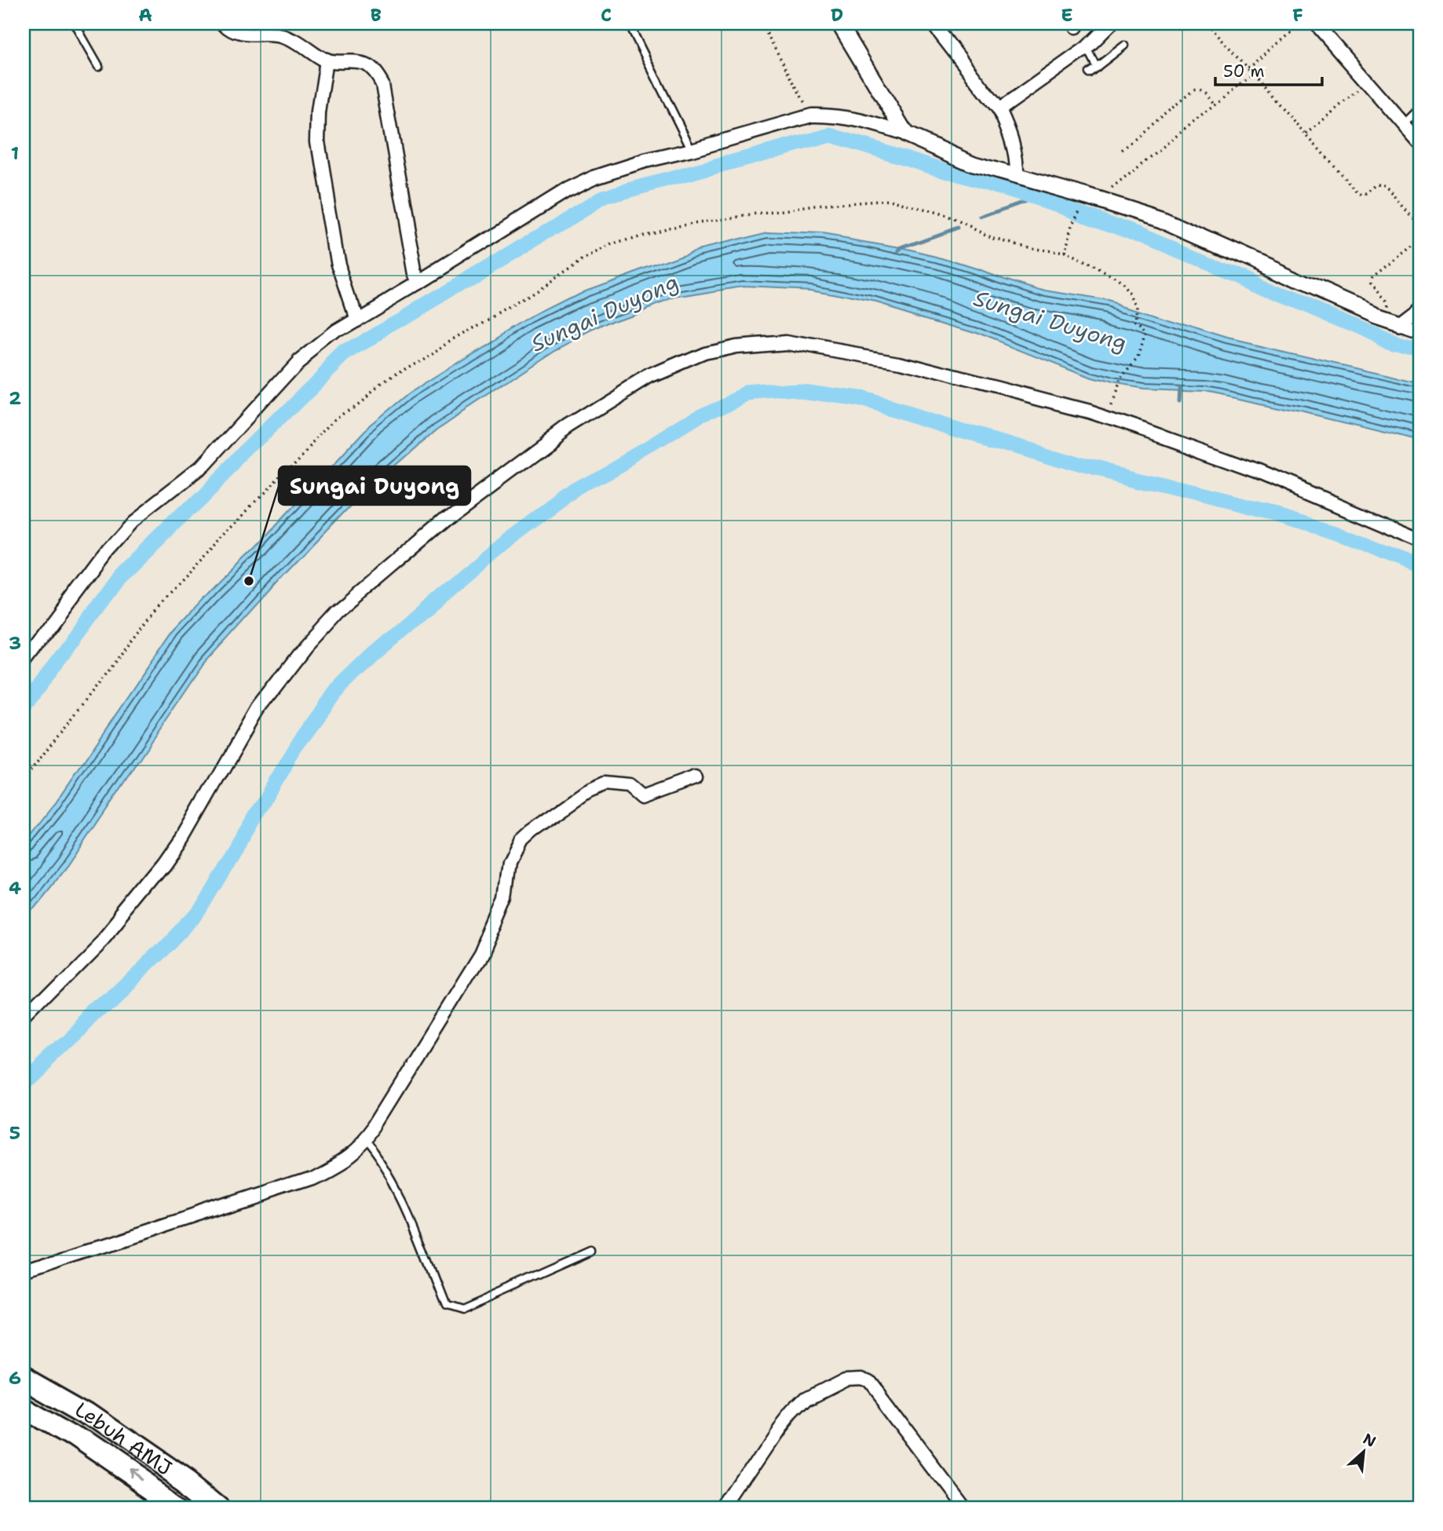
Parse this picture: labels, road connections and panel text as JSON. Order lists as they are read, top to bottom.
{
  "streets": {
    "highway": ["Lebuh AMJ"]
  },
  "water": ["Sungai Duyong"],
  "places": ["Sungai Duyong"],
  "scale_bar": "50 m",
  "north": "top right",
  "grid": {
    "columns": [
      "A",
      "B",
      "C",
      "D",
      "E",
      "F"
    ],
    "rows": [
      "1",
      "2",
      "3",
      "4",
      "5",
      "6"
    ]
  }
}
